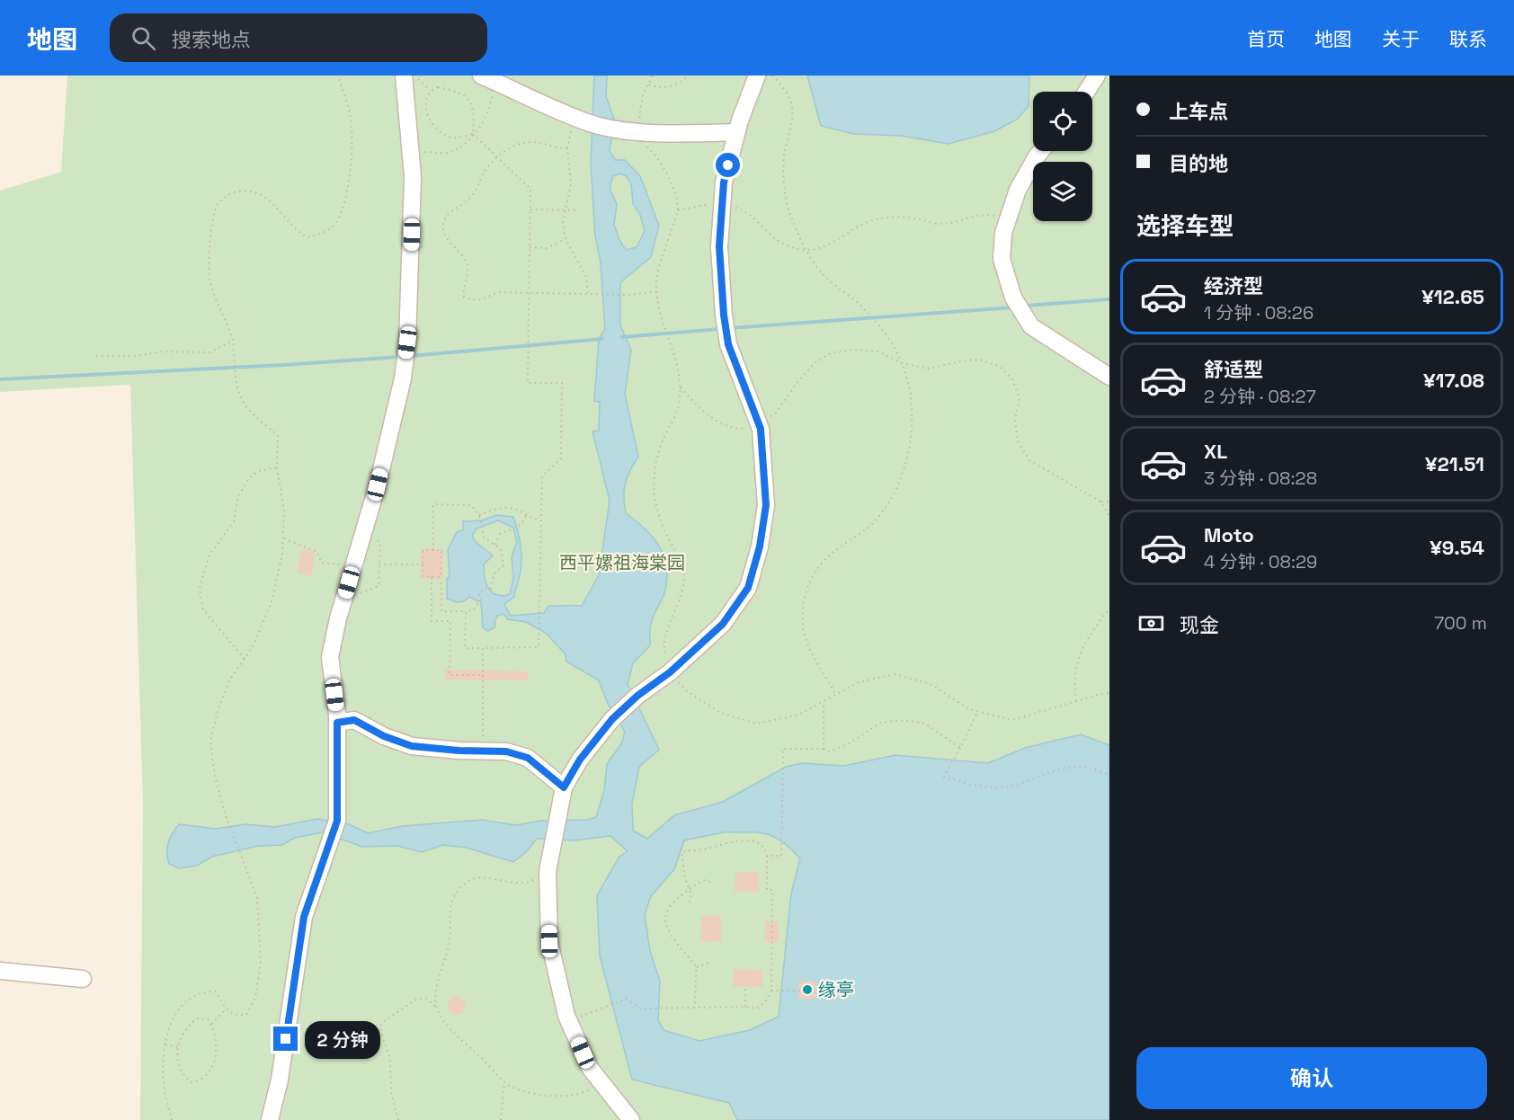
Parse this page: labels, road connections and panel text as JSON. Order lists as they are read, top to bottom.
{
  "parks": ["西平嫘祖海棠园"],
  "places": ["缘亭"],
  "page": {
    "header": "地图",
    "search": "搜索地点",
    "nav": [
      "首页",
      "地图",
      "关于",
      "联系"
    ],
    "banner": ["上车点", "目的地"],
    "heading": "选择车型",
    "list": [
      {
        "name": "经济型",
        "note": "1 分钟 · 08:26",
        "value": "¥12.65"
      },
      {
        "name": "舒适型",
        "note": "2 分钟 · 08:27",
        "value": "¥17.08"
      },
      {
        "name": "XL",
        "note": "3 分钟 · 08:28",
        "value": "¥21.51"
      },
      {
        "name": "Moto",
        "note": "4 分钟 · 08:29",
        "value": "¥9.54"
      }
    ],
    "pay": ["现金", "700 m"],
    "bubble": "2 分钟",
    "buttons": "确认"
  }
}
